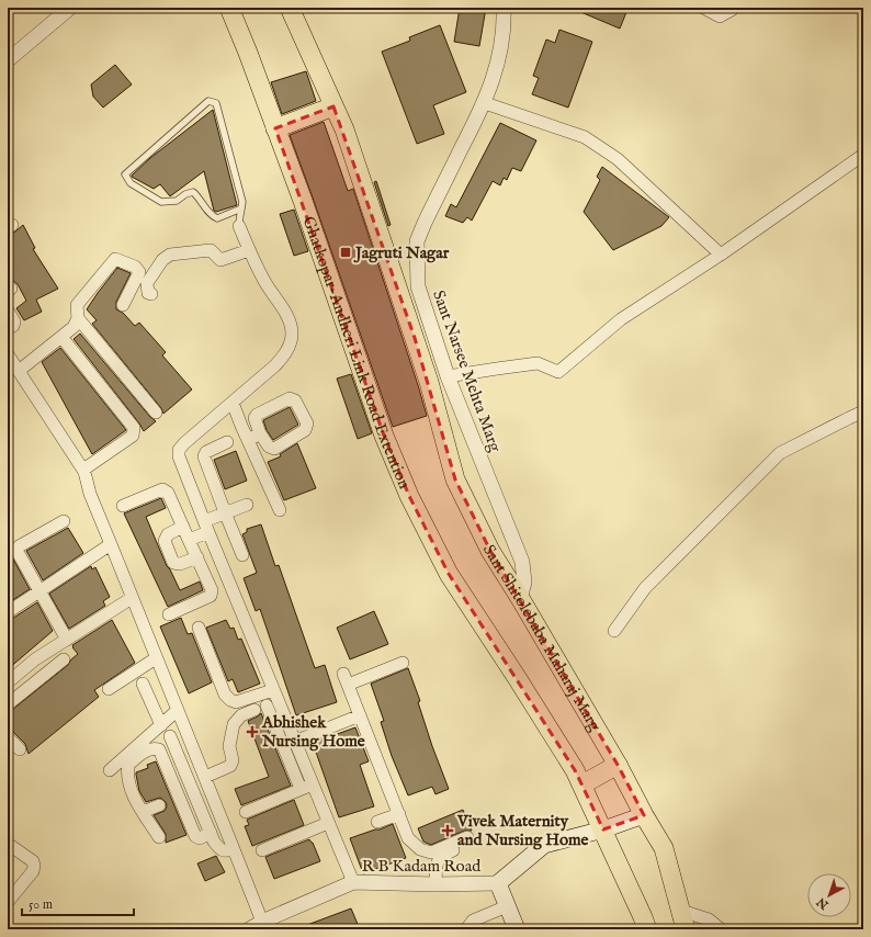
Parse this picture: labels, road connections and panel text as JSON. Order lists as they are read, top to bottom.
{
  "streets": {
    "main road": ["Ghatkopar-Andheri Link Road Extention", "Sant Shitolebaba Maharaj Marg"],
    "street": ["Sant Narsee Mehta Marg", "R B Kadam Road"]
  },
  "crossings": [
    ["Sant Narsee Mehta Marg", "Sant Shitolebaba Maharaj Marg"]
  ],
  "places": {
    "transit": ["Jagruti Nagar"],
    "health": ["Abhishek Nursing Home", "Vivek Maternity and Nursing Home"]
  },
  "scale_bar": "50 m",
  "north": "bottom left"
}
